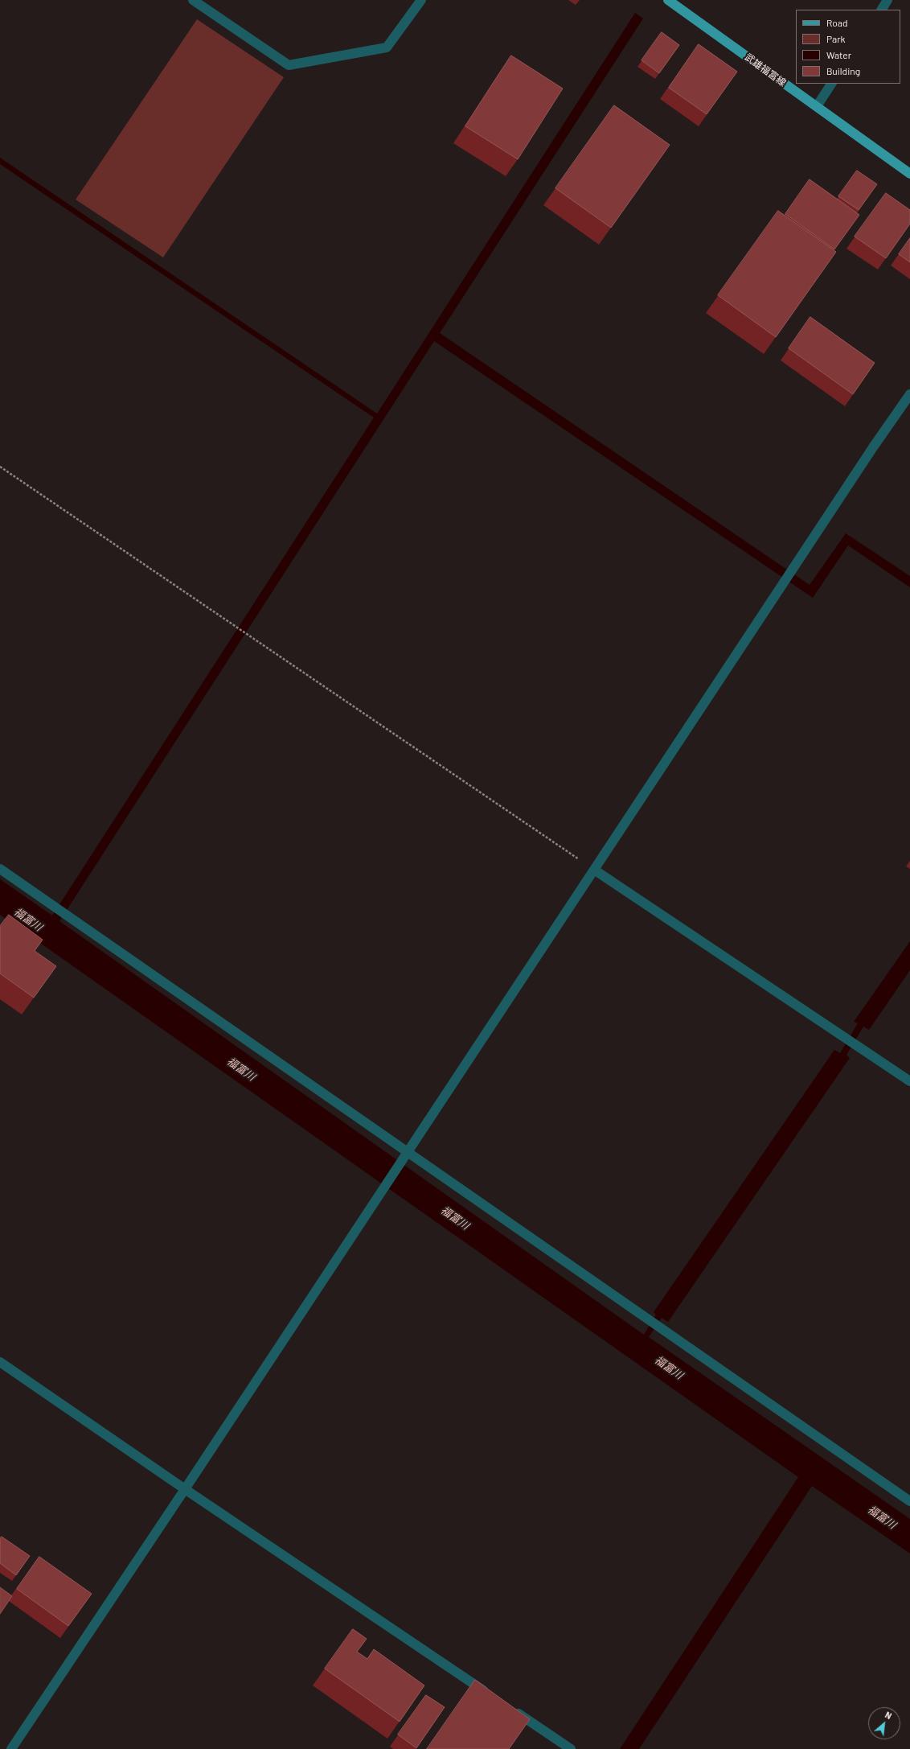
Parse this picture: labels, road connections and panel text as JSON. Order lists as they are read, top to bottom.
{
  "streets": {
    "main road": ["武雄福富線"]
  },
  "water": ["福富川"],
  "legend": [
    "Road",
    "Park",
    "Water",
    "Building"
  ],
  "north": "top right"
}
